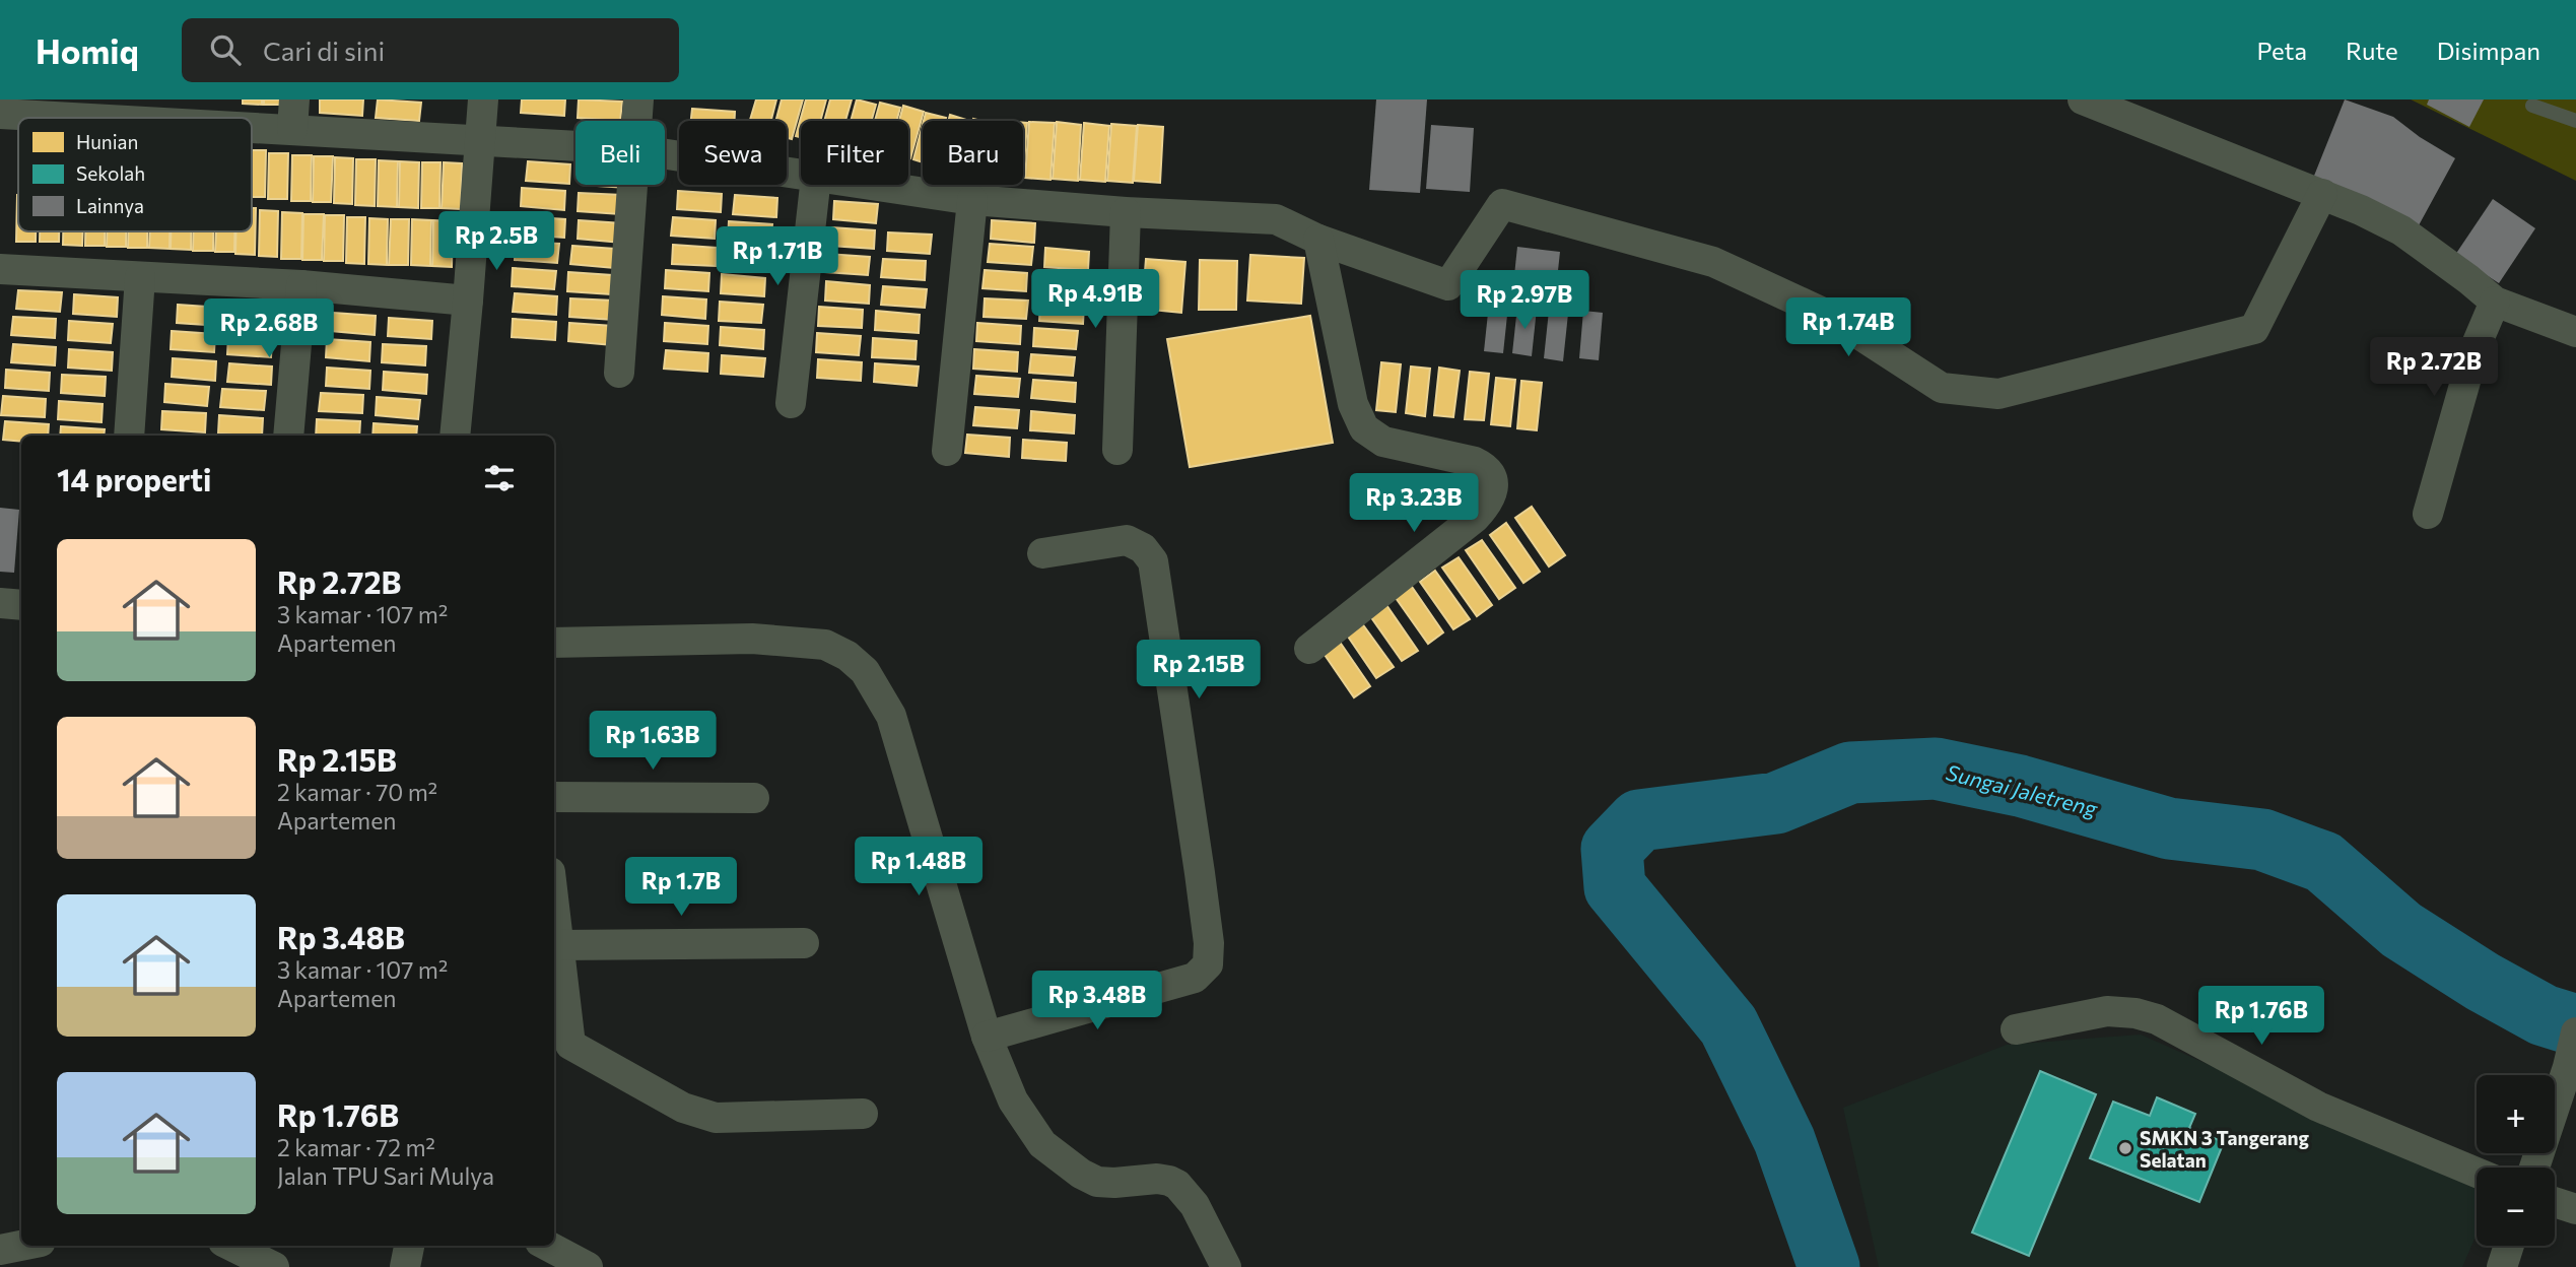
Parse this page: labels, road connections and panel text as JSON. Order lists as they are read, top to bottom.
{
  "water": ["Sungai Jaletreng"],
  "places": ["SMKN 3 Tangerang Selatan"],
  "legend": ["Hunian", "Sekolah", "Lainnya"],
  "page": {
    "header": "Homiq",
    "search": "Cari di sini",
    "nav": ["Peta", "Rute", "Disimpan"],
    "chip": [
      "Beli",
      "Sewa",
      "Filter",
      "Baru"
    ],
    "price": [
      "Rp 2.5B",
      "Rp 1.71B",
      "Rp 4.91B",
      "Rp 2.97B",
      "Rp 1.74B",
      "Rp 2.68B",
      "Rp 2.72B",
      "Rp 3.23B",
      "Rp 2.15B",
      "Rp 1.63B",
      "Rp 1.48B",
      "Rp 1.7B",
      "Rp 3.48B",
      "Rp 1.76B"
    ],
    "heading": "14 properti",
    "list": [
      {
        "name": "Rp 2.72B",
        "note": "3 kamar · 107 m² · Apartemen"
      },
      {
        "name": "Rp 2.15B",
        "note": "2 kamar · 70 m² · Apartemen"
      },
      {
        "name": "Rp 3.48B",
        "note": "3 kamar · 107 m² · Apartemen"
      },
      {
        "name": "Rp 1.76B",
        "note": "2 kamar · 72 m² · Jalan TPU Sari Mulya"
      }
    ],
    "map_buttons": ["+", "−"]
  }
}
